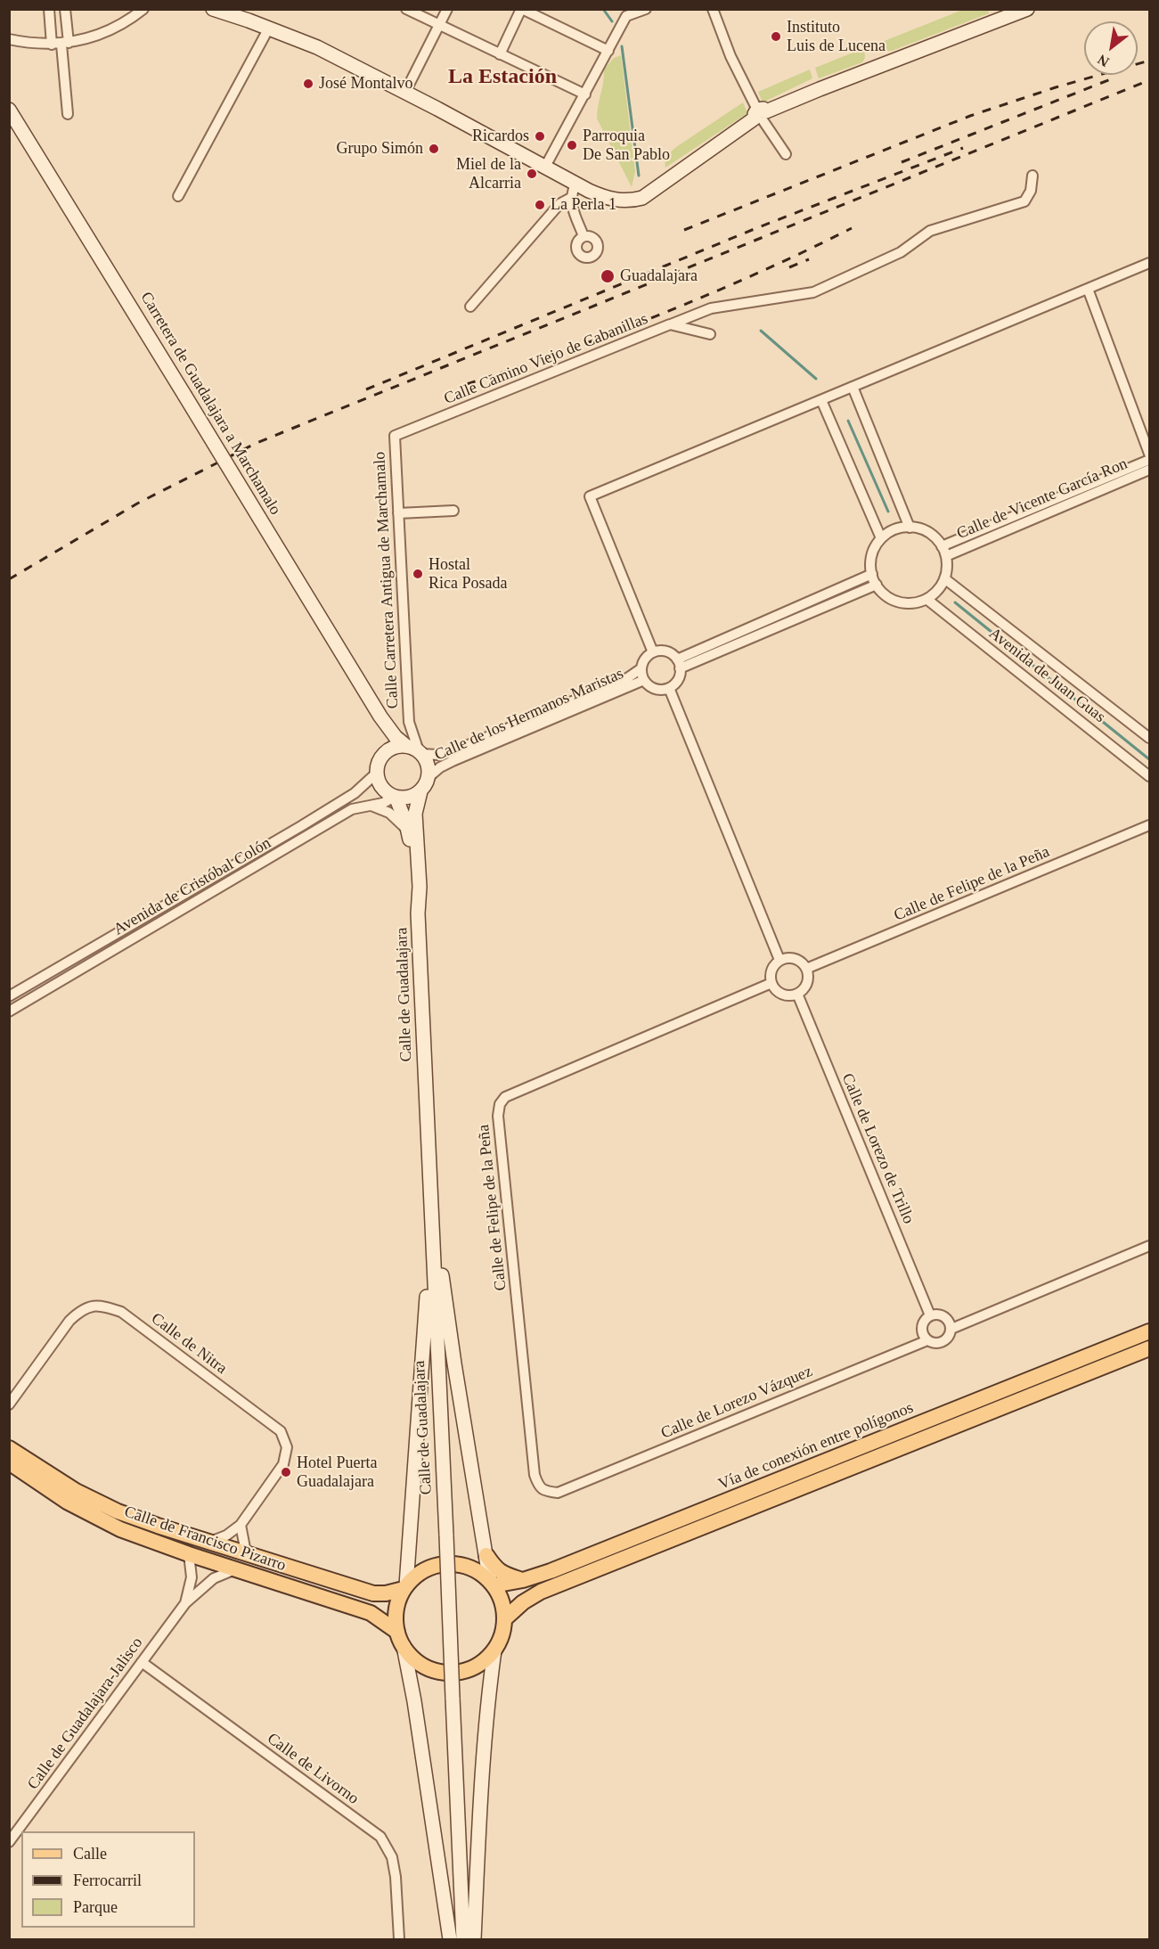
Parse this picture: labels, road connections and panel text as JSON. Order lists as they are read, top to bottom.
{
  "streets": {
    "main road": [
      "Carretera de Guadalajara a Marchamalo",
      "Calle de Guadalajara",
      "Vía de conexión entre polígonos",
      "Calle de Francisco Pizarro"
    ],
    "street": [
      "Calle Camino Viejo de Cabanillas",
      "Calle de Vicente García Ron",
      "Calle Carretera Antigua de Marchamalo",
      "Avenida de Juan Guas",
      "Calle de los Hermanos Maristas",
      "Calle de Felipe de la Peña",
      "Avenida de Cristóbal Colón",
      "Calle de Lorezo de Trillo",
      "Calle de Nitra",
      "Calle de Lorezo Vázquez",
      "Calle de Guadalajara-Jalisco",
      "Calle de Livorno"
    ]
  },
  "crossings": [
    ["Calle Camino Viejo de Cabanillas", "Calle Carretera Antigua de Marchamalo"],
    ["Carretera de Guadalajara a Marchamalo", "Calle Carretera Antigua de Marchamalo"],
    ["Carretera de Guadalajara a Marchamalo", "Calle de los Hermanos Maristas"],
    ["Carretera de Guadalajara a Marchamalo", "Avenida de Cristóbal Colón"],
    ["Carretera de Guadalajara a Marchamalo", "Calle de Guadalajara"],
    ["Calle de Vicente García Ron", "Avenida de Juan Guas"],
    ["Calle Carretera Antigua de Marchamalo", "Calle de los Hermanos Maristas"],
    ["Calle Carretera Antigua de Marchamalo", "Avenida de Cristóbal Colón"],
    ["Calle Carretera Antigua de Marchamalo", "Calle de Guadalajara"],
    ["Calle de los Hermanos Maristas", "Avenida de Cristóbal Colón"],
    ["Calle de los Hermanos Maristas", "Calle de Guadalajara"],
    ["Calle de Felipe de la Peña", "Calle de Lorezo de Trillo"],
    ["Calle de Felipe de la Peña", "Calle de Lorezo Vázquez"],
    ["Avenida de Cristóbal Colón", "Calle de Guadalajara"],
    ["Calle de Lorezo de Trillo", "Calle de Lorezo Vázquez"],
    ["Calle de Nitra", "Calle de Francisco Pizarro"],
    ["Vía de conexión entre polígonos", "Calle de Francisco Pizarro"],
    ["Calle de Francisco Pizarro", "Calle de Guadalajara-Jalisco"],
    ["Calle de Guadalajara-Jalisco", "Calle de Livorno"]
  ],
  "districts": ["La Estación"],
  "places": [
    "Instituto Luis de Lucena",
    "José Montalvo",
    "Ricardos",
    "Parroquia De San Pablo",
    "Grupo Simón",
    "Miel de la Alcarria",
    "La Perla 1",
    "Guadalajara",
    "Hostal Rica Posada",
    "Hotel Puerta Guadalajara"
  ],
  "legend": ["Calle", "Ferrocarril", "Parque"],
  "north": "bottom left"
}
